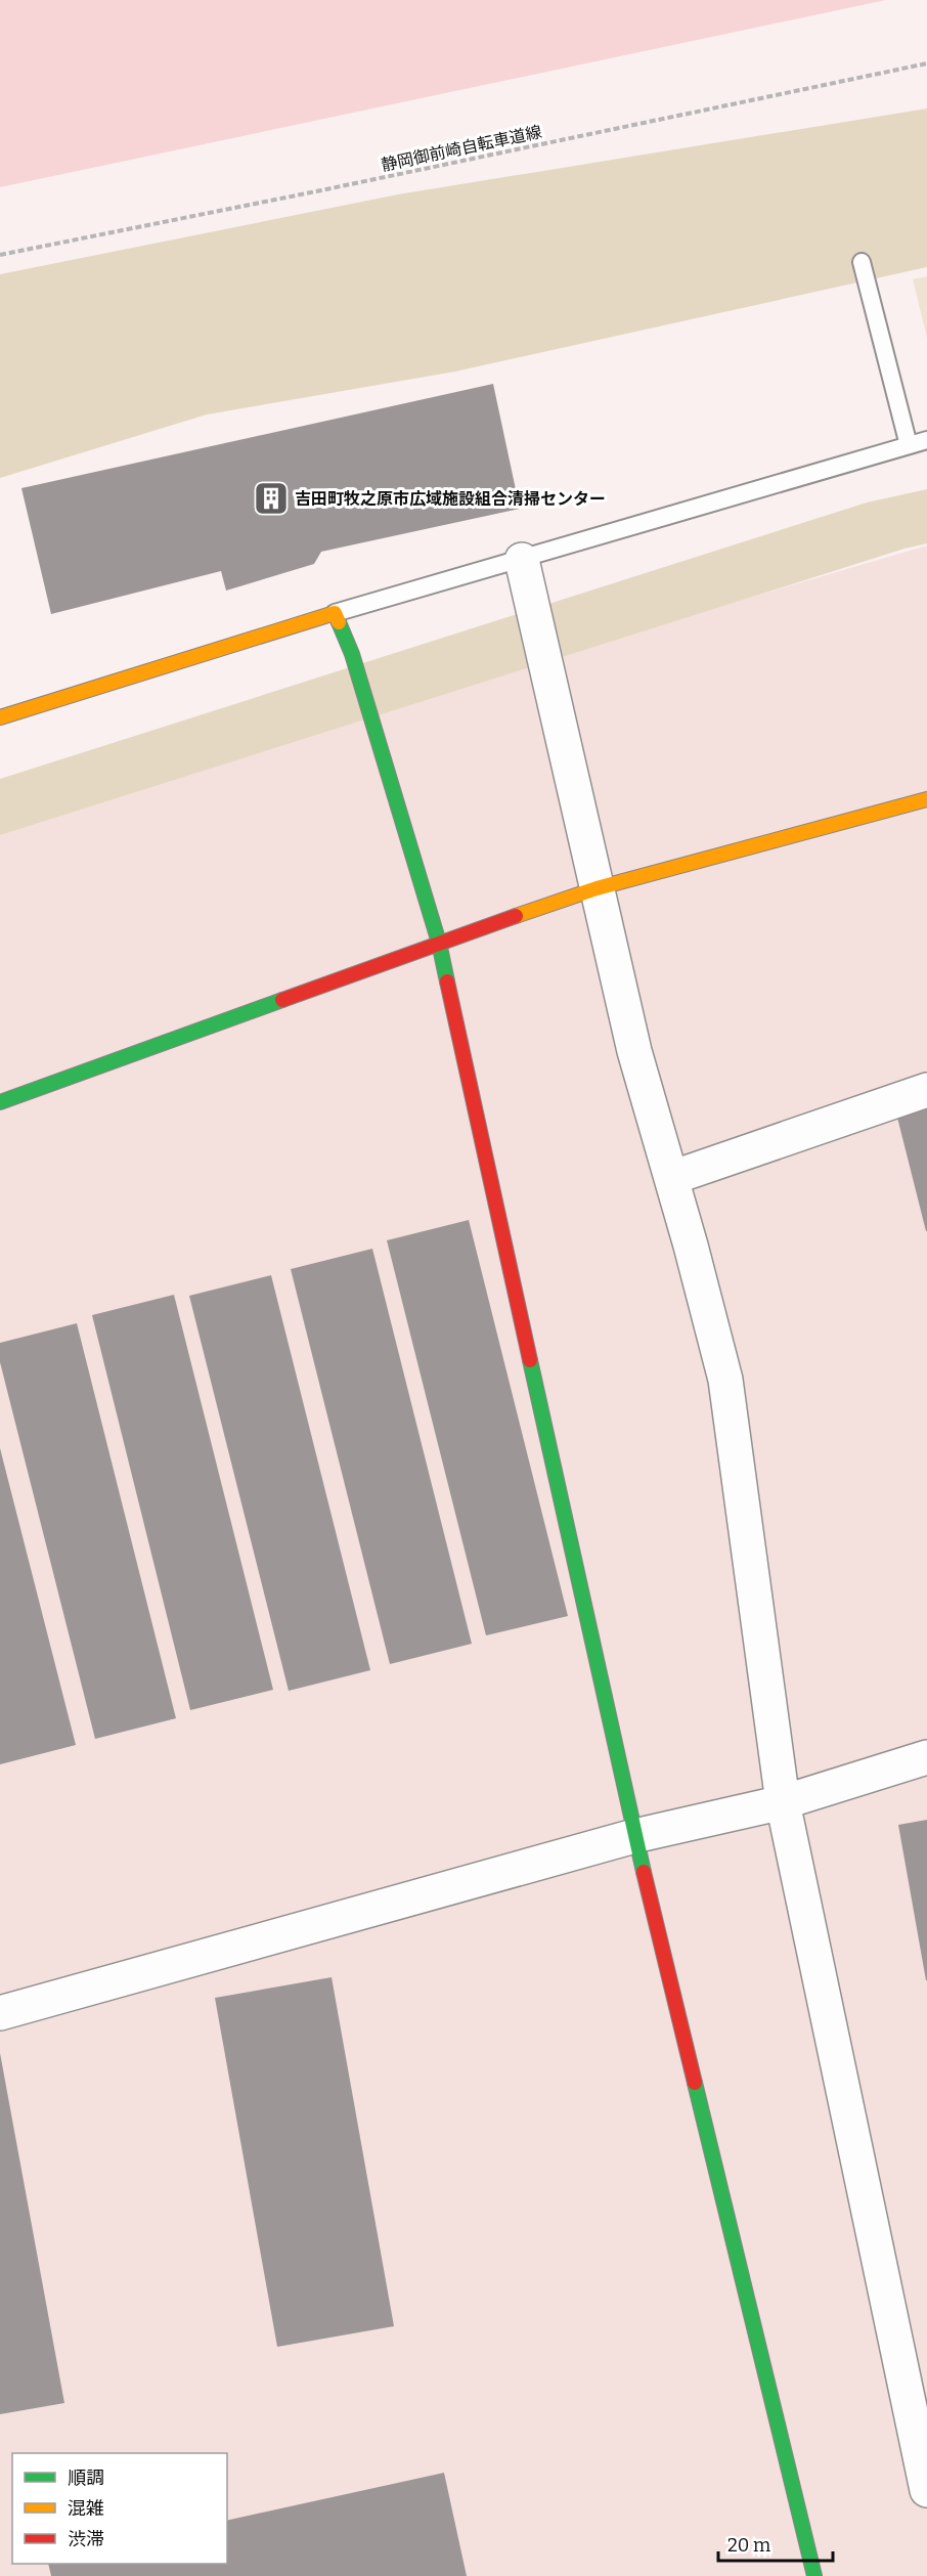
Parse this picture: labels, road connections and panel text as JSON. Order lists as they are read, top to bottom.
{
  "streets": {
    "path": ["静岡御前崎自転車道線"]
  },
  "places": {
    "building": ["吉田町牧之原市広域施設組合清掃センター"]
  },
  "legend": ["順調", "混雑", "渋滞"],
  "scale_bar": "20 m"
}
